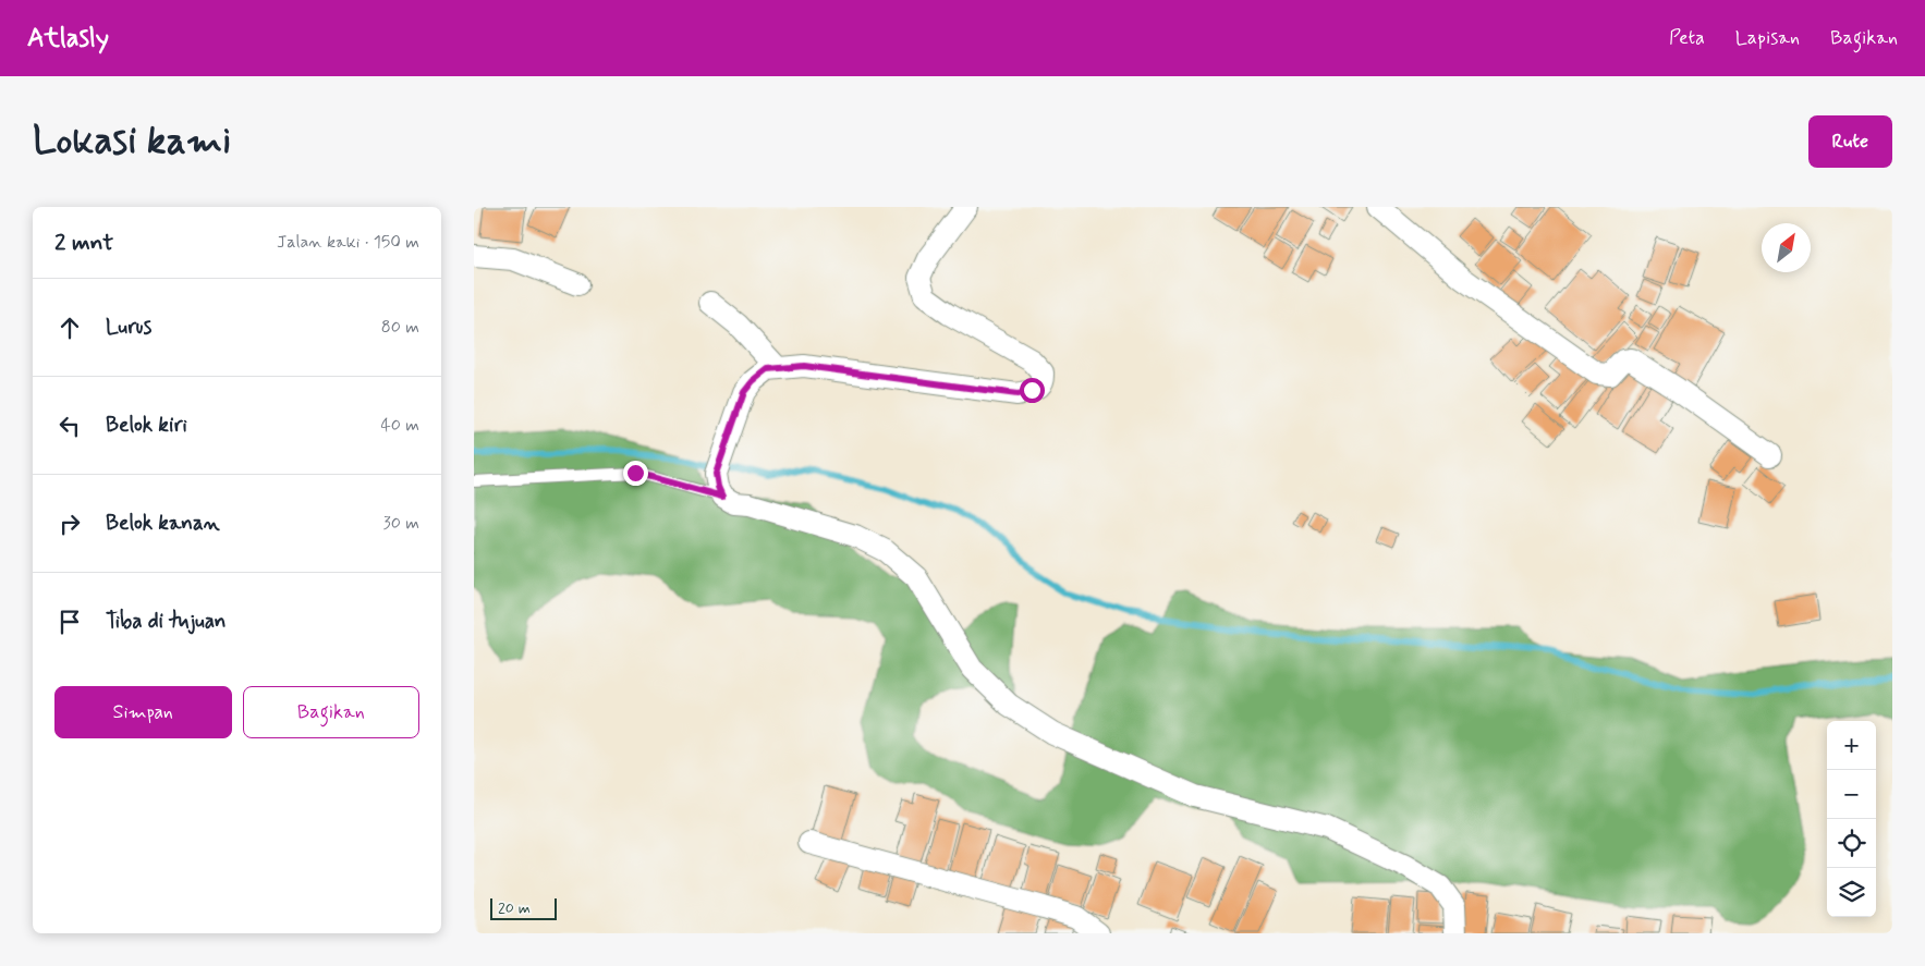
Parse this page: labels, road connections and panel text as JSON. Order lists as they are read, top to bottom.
{
  "scale_bar": "20 m",
  "north": "top right",
  "page": {
    "header": "Atlasly",
    "nav": ["Peta", "Lapisan", "Bagikan"],
    "buttons": [
      "Rute",
      ["Simpan", "Bagikan"]
    ],
    "title": "Lokasi kami",
    "heading": ["2 mnt", "Jalan kaki · 150 m"],
    "list": [
      ["Lurus", "80 m"],
      ["Belok kiri", "40 m"],
      ["Belok kanan", "30 m"],
      "Tiba di tujuan"
    ],
    "map_buttons": ["+", "−"],
    "scale": "20 m"
  }
}
